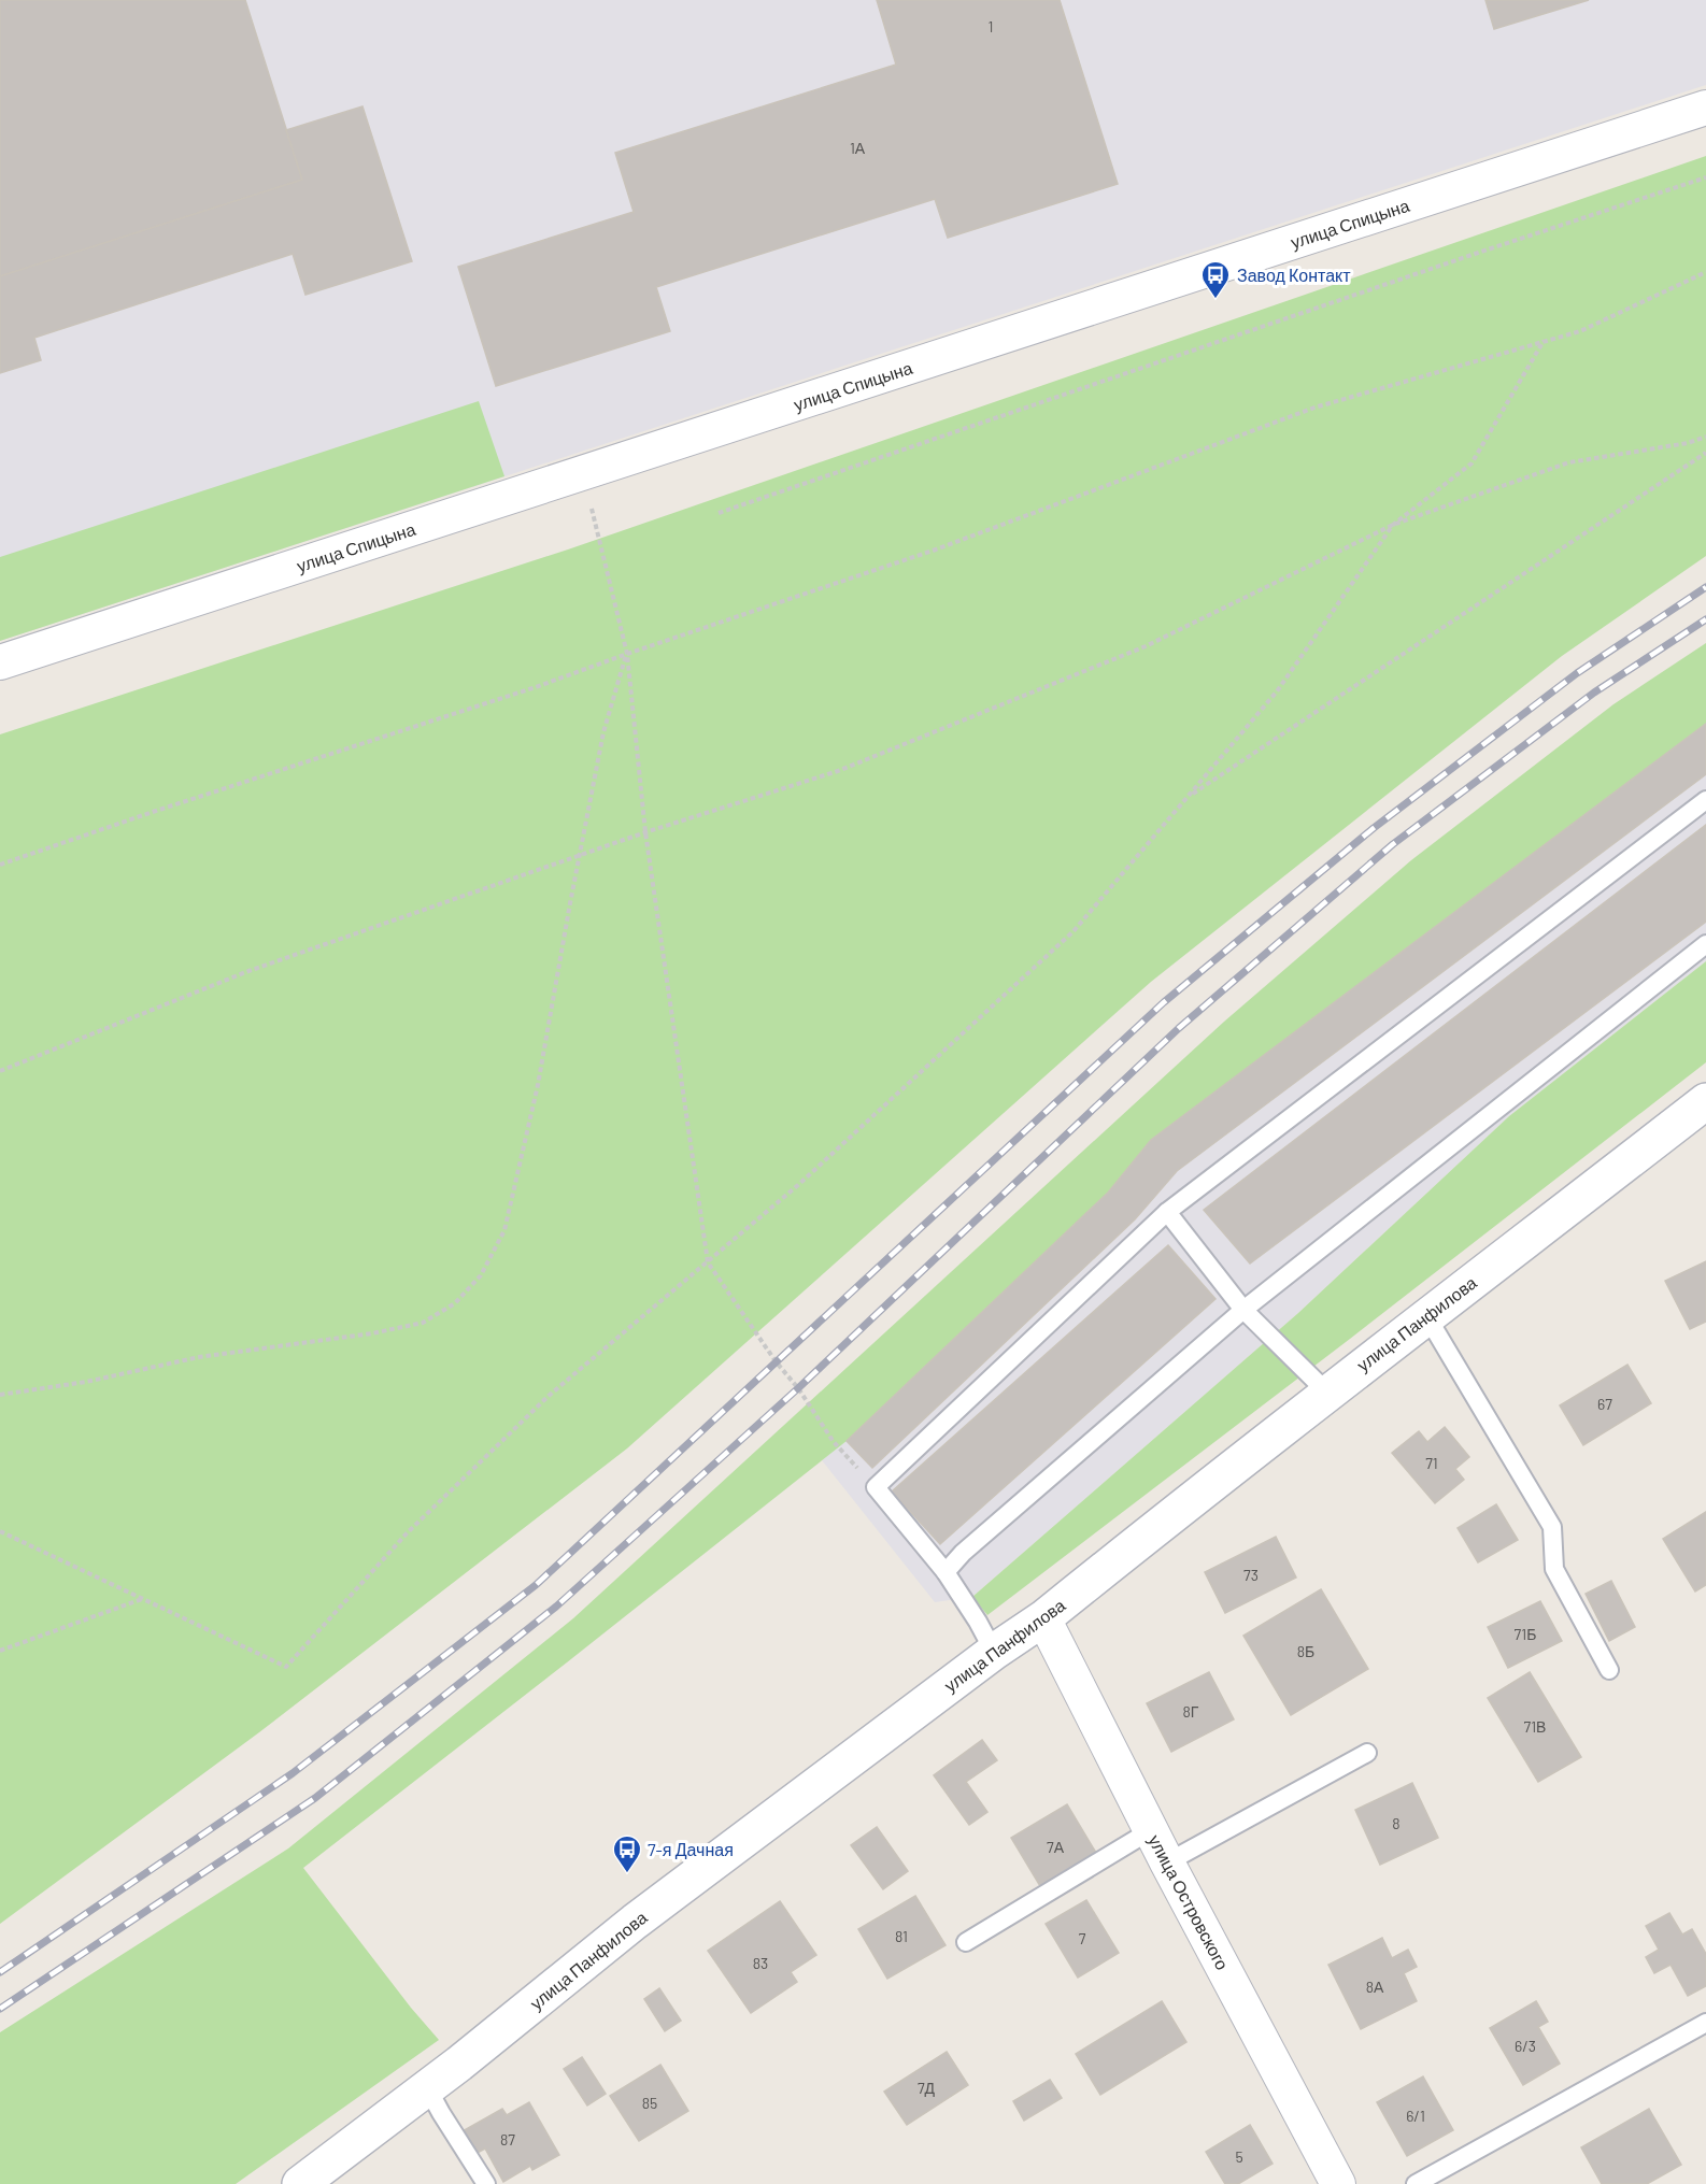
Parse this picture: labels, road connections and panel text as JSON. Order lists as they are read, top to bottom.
{
  "streets": {
    "main road": ["улица Панфилова"],
    "street": ["улица Спицына", "улица Островского"]
  },
  "crossings": [
    ["улица Панфилова", "улица Островского"]
  ],
  "places": {
    "bus stop": ["Завод Контакт", "7-я Дачная"]
  },
  "house_numbers": [
    "1",
    "1А",
    "67",
    "71",
    "73",
    "71Б",
    "8Б",
    "8Г",
    "71В",
    "8",
    "7А",
    "81",
    "7",
    "83",
    "8А",
    "6/3",
    "7Д",
    "85",
    "6/1",
    "87",
    "5"
  ]
}
